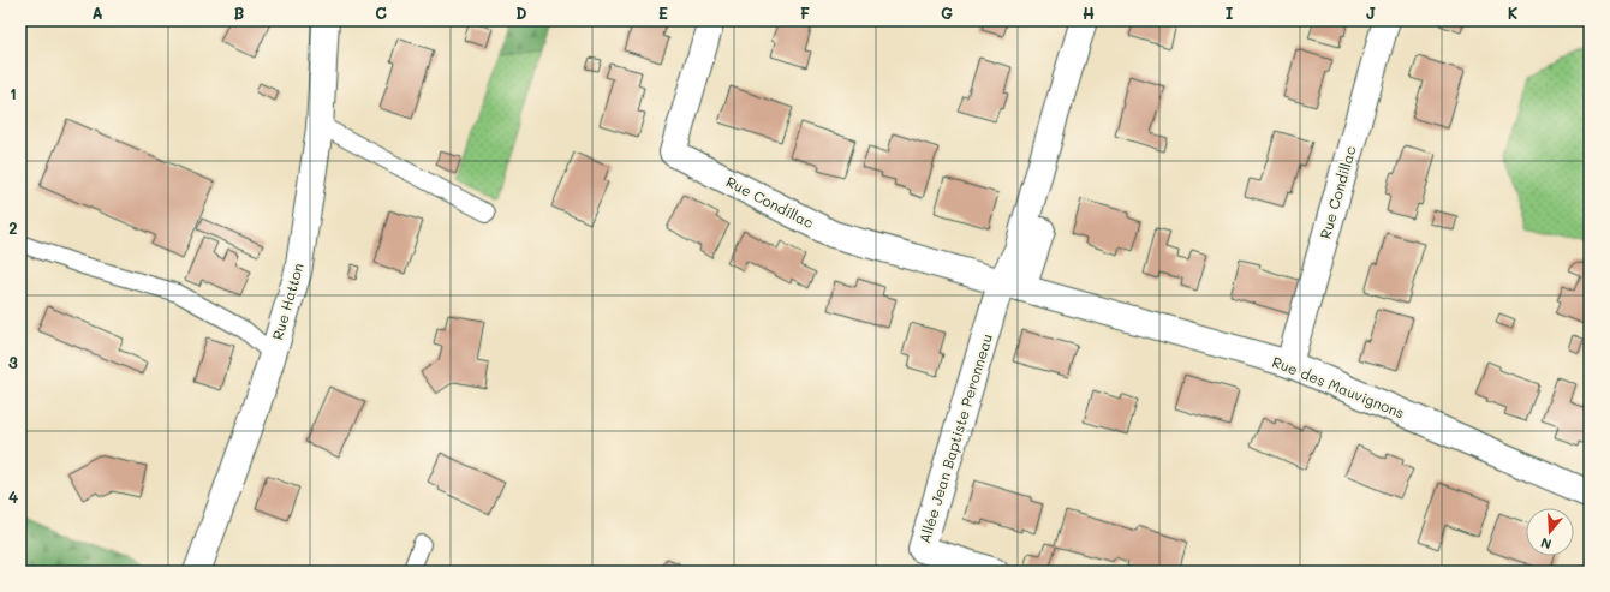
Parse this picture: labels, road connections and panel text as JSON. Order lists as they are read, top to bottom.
{
  "streets": {
    "street": [
      "Rue Condillac",
      "Rue Hatton",
      "Rue des Mauvignons",
      "Allée Jean Baptiste Peronneau"
    ]
  },
  "crossings": [
    ["Rue Condillac", "Rue des Mauvignons"],
    ["Rue Condillac", "Allée Jean Baptiste Peronneau"],
    ["Rue des Mauvignons", "Allée Jean Baptiste Peronneau"]
  ],
  "north": "bottom",
  "grid": {
    "columns": [
      "A",
      "B",
      "C",
      "D",
      "E",
      "F",
      "G",
      "H",
      "I",
      "J",
      "K"
    ],
    "rows": [
      "1",
      "2",
      "3",
      "4"
    ]
  }
}
